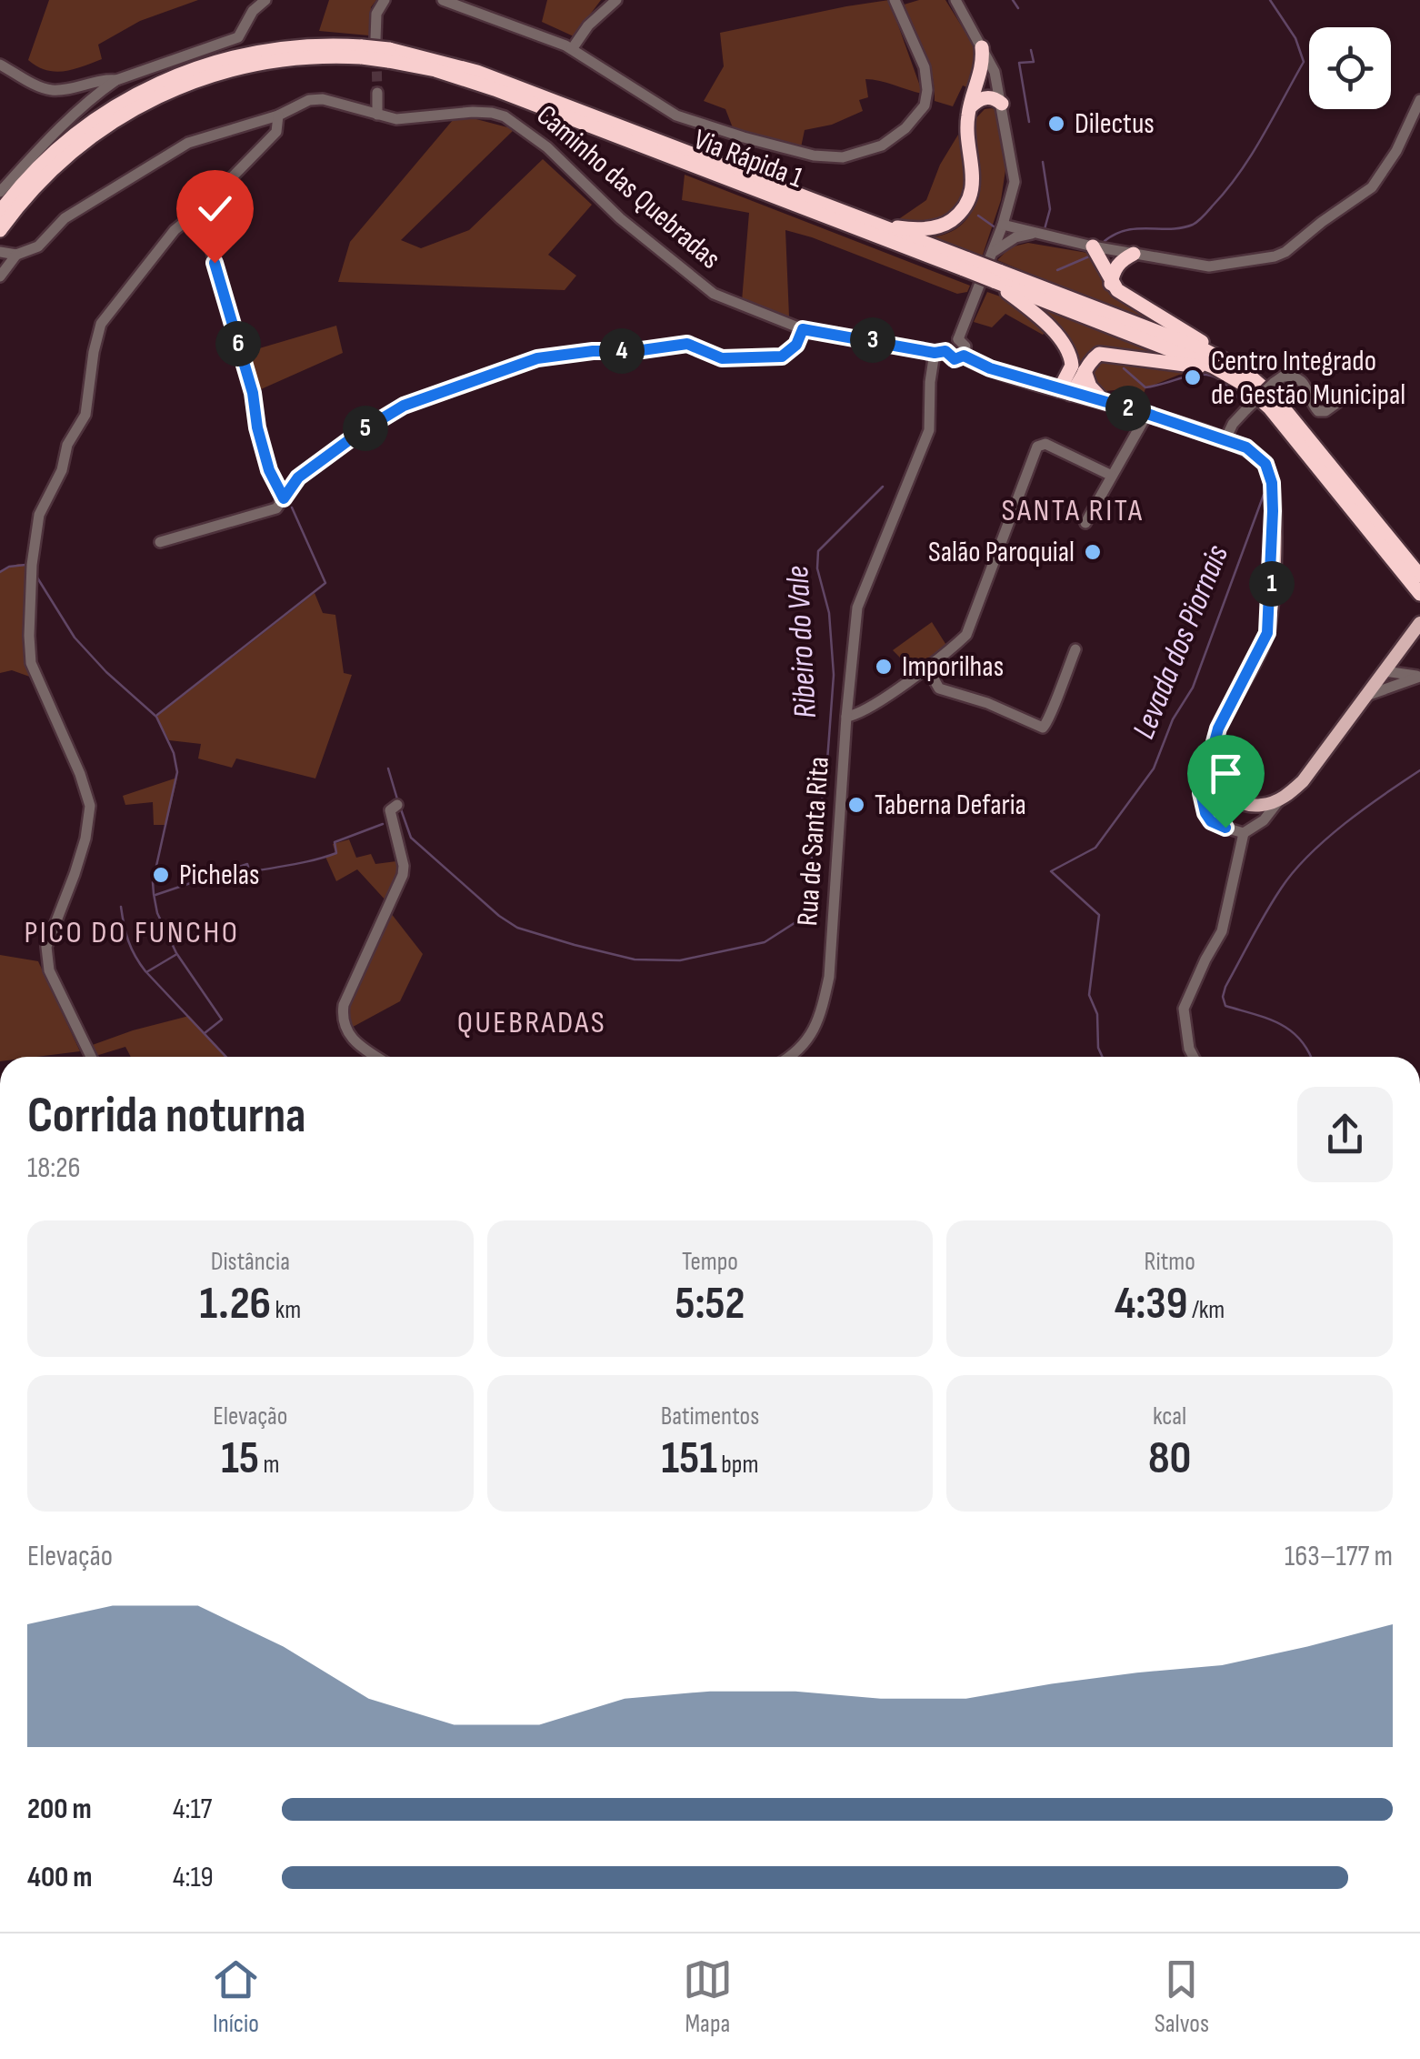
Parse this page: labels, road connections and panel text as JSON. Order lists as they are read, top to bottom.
{
  "streets": {
    "highway": ["Via Rápida 1"],
    "street": ["Caminho das Quebradas", "Rua de Santa Rita"]
  },
  "crossings": [
    ["Caminho das Quebradas", "Rua de Santa Rita"]
  ],
  "districts": ["SANTA RITA", "PICO DO FUNCHO", "QUEBRADAS"],
  "water": ["Ribeiro do Vale", "Levada dos Piornais"],
  "places": [
    "Dilectus",
    "Centro Integrado de Gestão Municipal",
    "Salão Paroquial",
    "Imporilhas",
    "Taberna Defaria",
    "Pichelas"
  ],
  "page": {
    "pins": [
      "3",
      "6",
      "4",
      "2",
      "5",
      "1"
    ],
    "heading": ["Corrida noturna", "18:26"],
    "stats": [
      ["Distância", "1.26 km"],
      ["Tempo", "5:52"],
      ["Ritmo", "4:39 /km"],
      ["Elevação", "15 m"],
      ["Batimentos", "151 bpm"],
      ["kcal", "80"]
    ],
    "chart": ["Elevação", "163–177 m"],
    "list": [
      {
        "name": "200 m",
        "note": "4:17"
      },
      {
        "name": "400 m",
        "note": "4:19"
      }
    ],
    "tabs": ["Início", "Mapa", "Salvos"]
  }
}
